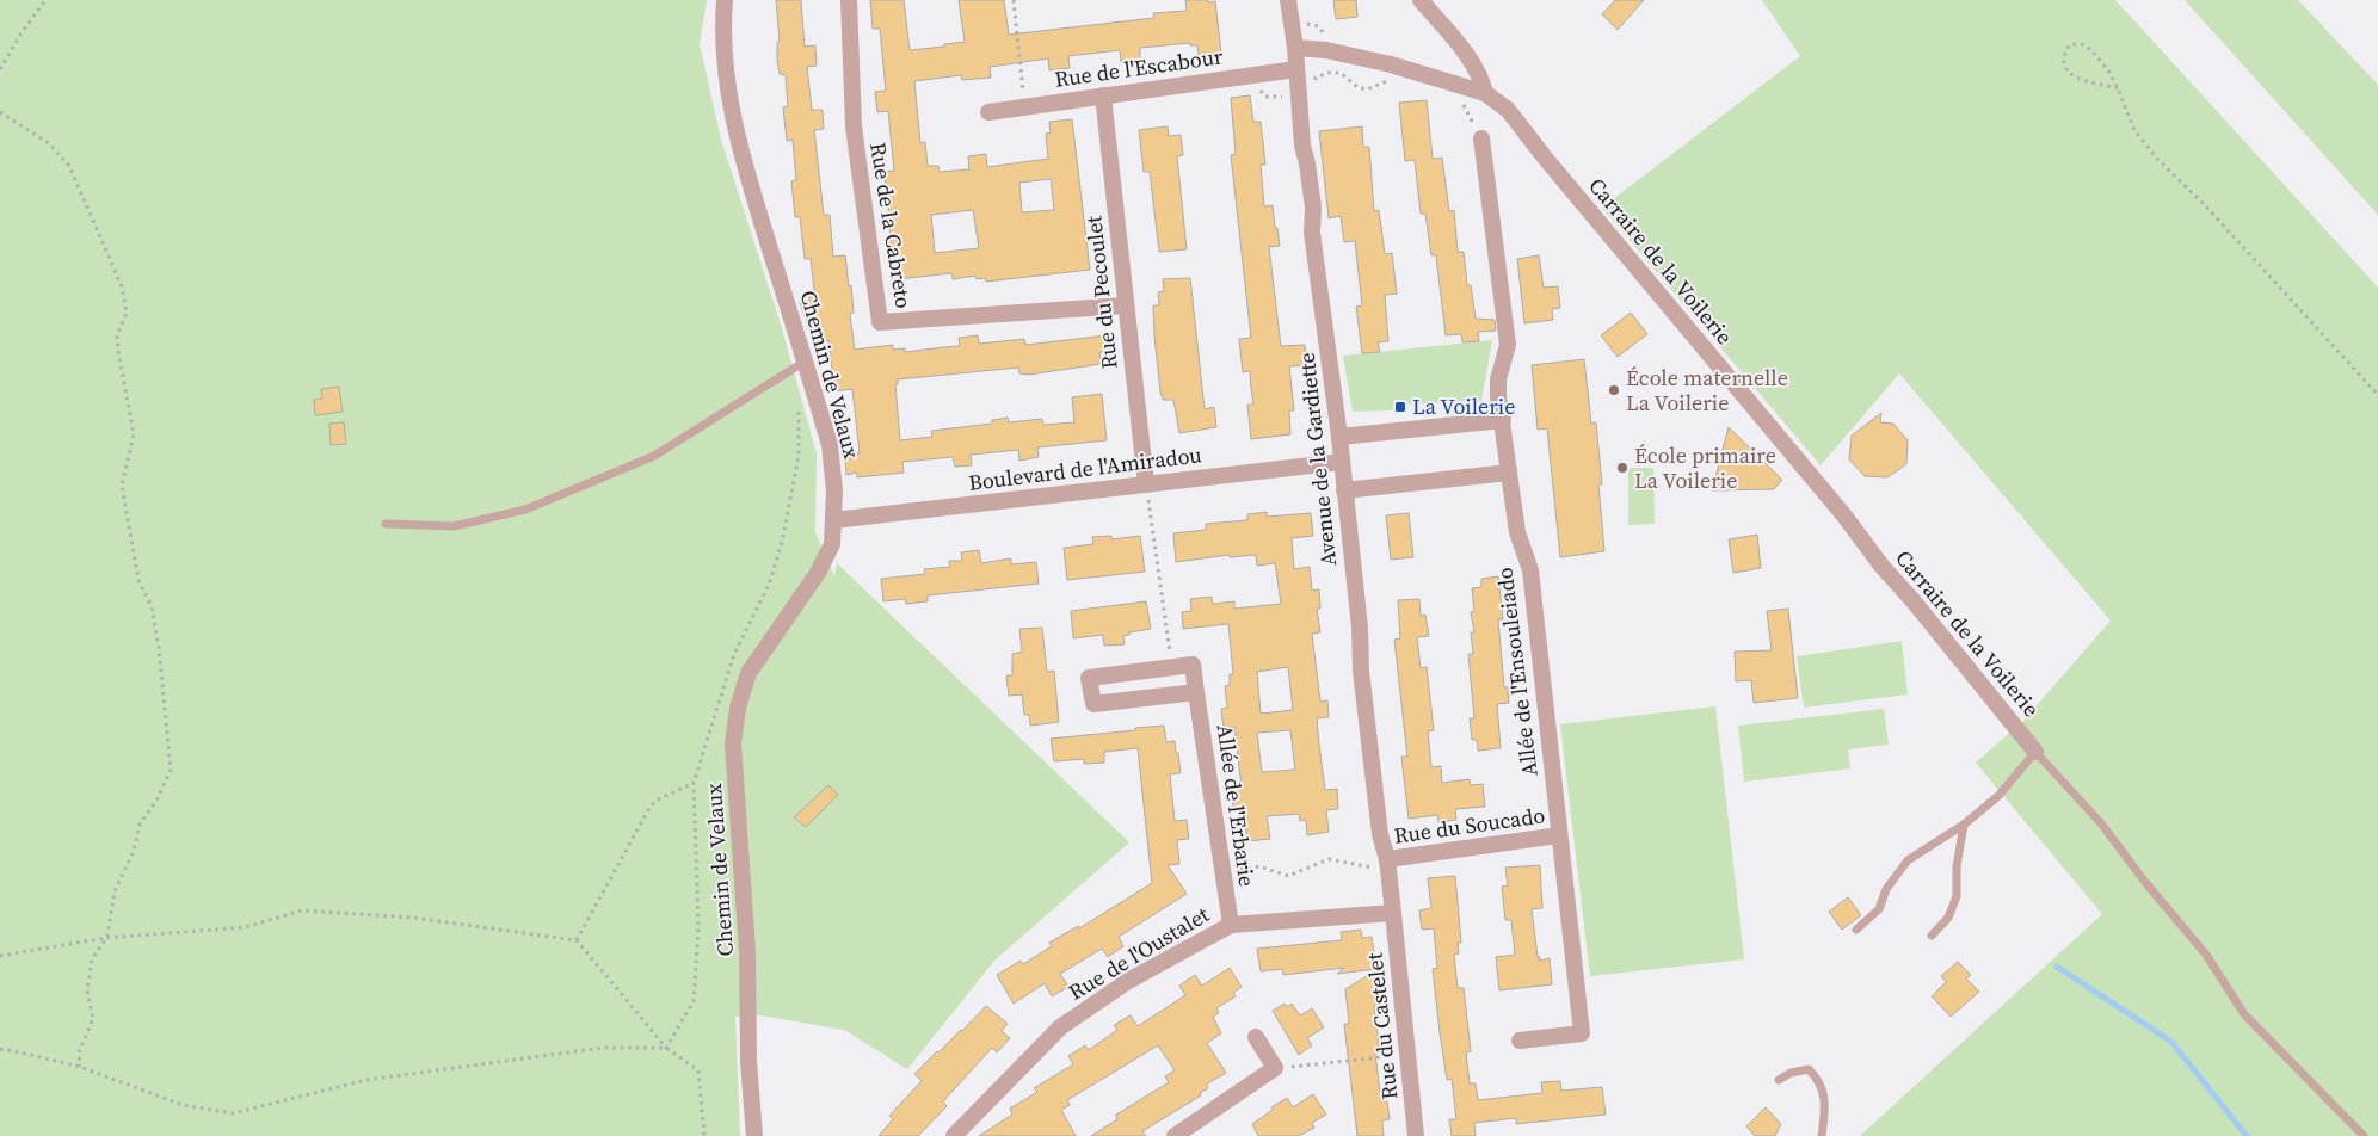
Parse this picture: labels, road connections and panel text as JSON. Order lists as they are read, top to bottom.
{
  "streets": {
    "street": [
      "Rue de l'Escabour",
      "Rue de la Cabreto",
      "Carraire de la Voilerie",
      "Rue du Pecoulet",
      "Chemin de Velaux",
      "Avenue de la Gardiette",
      "Boulevard de l'Amiradou",
      "Allée de l'Ensouleiado",
      "Allée de l'Erbarie",
      "Rue du Soucado",
      "Rue de l'Oustalet",
      "Rue du Castelet"
    ]
  },
  "crossings": [
    ["Rue de l'Escabour", "Rue du Pecoulet"],
    ["Rue de l'Escabour", "Avenue de la Gardiette"],
    ["Rue de la Cabreto", "Rue du Pecoulet"],
    ["Carraire de la Voilerie", "Avenue de la Gardiette"],
    ["Rue du Pecoulet", "Boulevard de l'Amiradou"],
    ["Chemin de Velaux", "Boulevard de l'Amiradou"],
    ["Avenue de la Gardiette", "Boulevard de l'Amiradou"],
    ["Avenue de la Gardiette", "Rue du Soucado"],
    ["Avenue de la Gardiette", "Rue de l'Oustalet"],
    ["Avenue de la Gardiette", "Rue du Castelet"],
    ["Allée de l'Ensouleiado", "Rue du Soucado"],
    ["Allée de l'Erbarie", "Rue de l'Oustalet"],
    ["Rue de l'Oustalet", "Rue du Castelet"]
  ],
  "places": {
    "other": ["École maternelle La Voilerie", "École primaire La Voilerie"],
    "transit": ["La Voilerie"]
  }
}
